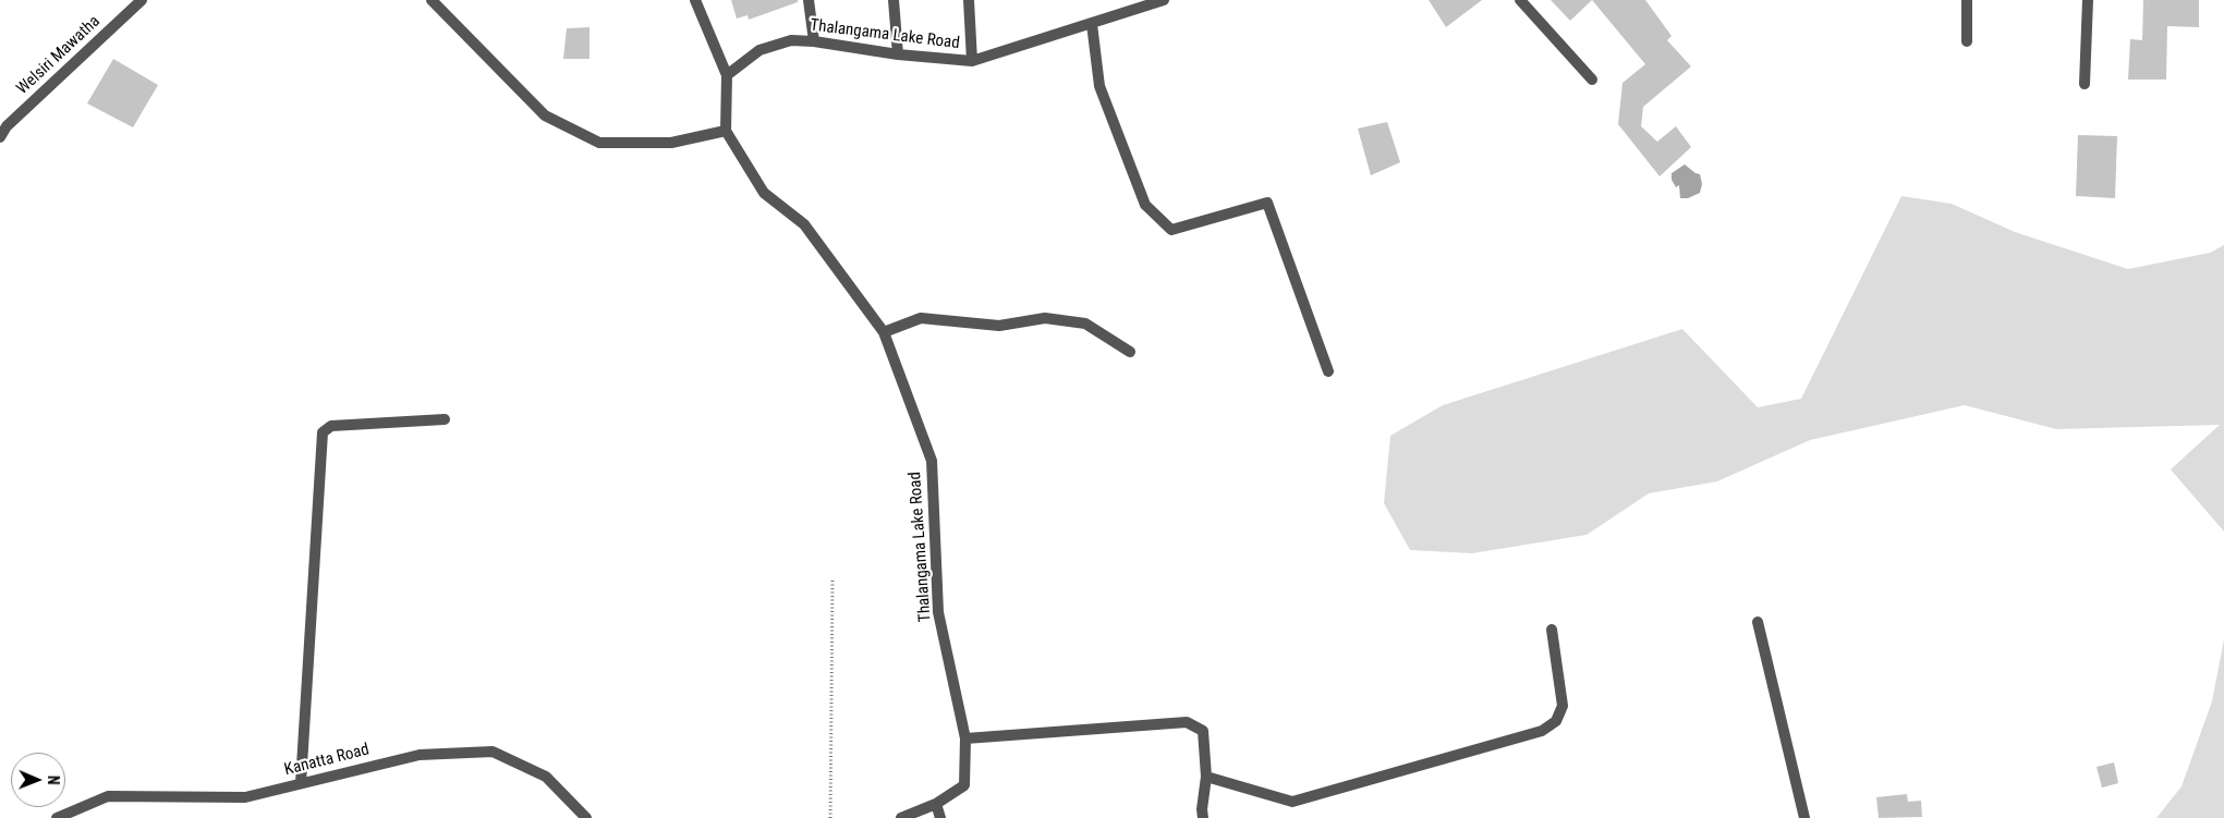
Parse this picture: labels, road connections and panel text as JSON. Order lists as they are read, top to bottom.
{
  "streets": {
    "street": ["Thalangama Lake Road", "Welsiri Mawatha", "Kanatta Road"]
  },
  "north": "right"
}
